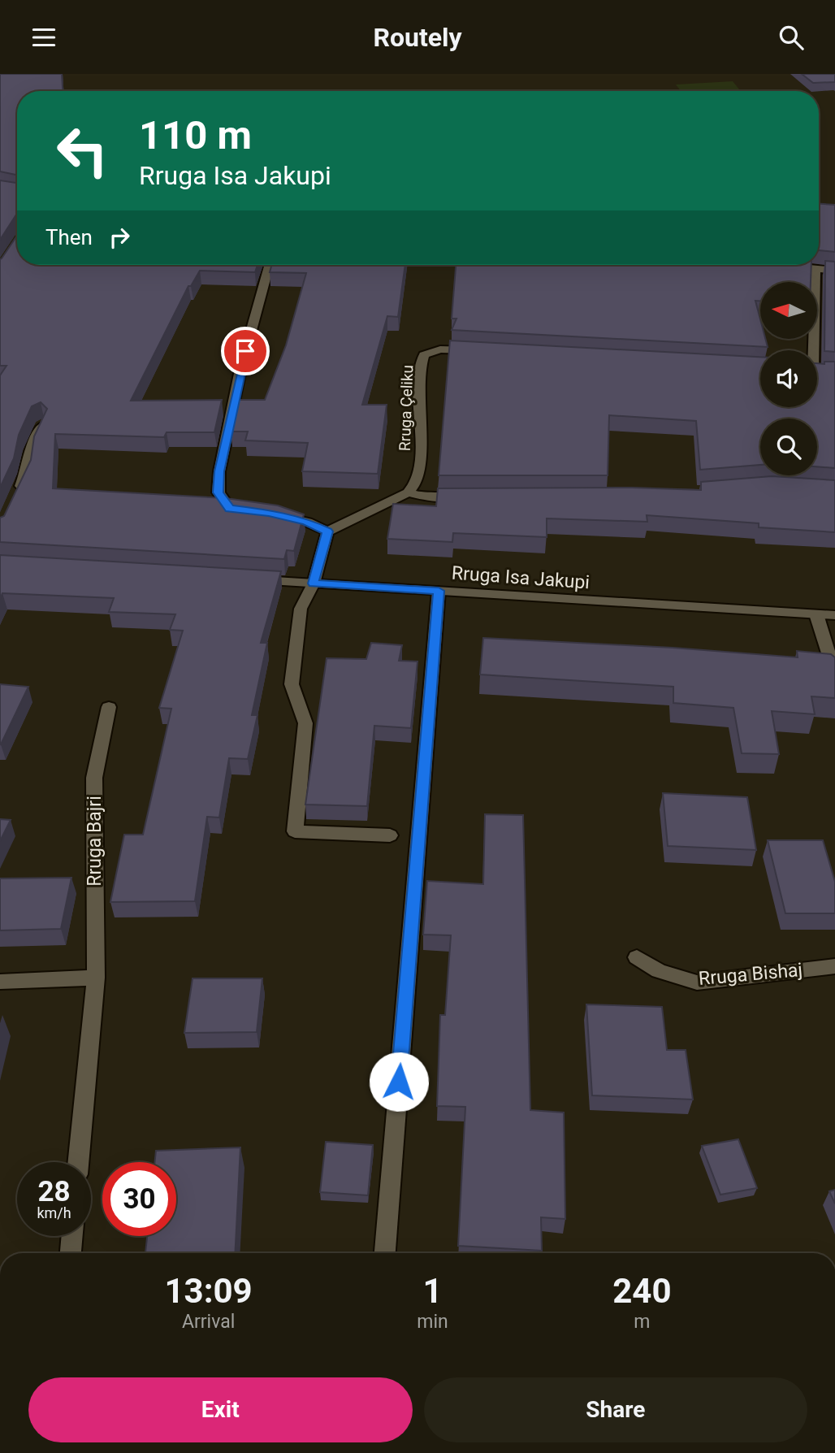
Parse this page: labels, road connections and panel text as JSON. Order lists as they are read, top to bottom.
{
  "streets": {
    "street": [
      "Rruga Çeliku",
      "Rruga Isa Jakupi",
      "Rruga Bajri",
      "Rruga Bishaj"
    ]
  },
  "north": "left",
  "page": {
    "header": "Routely",
    "turn": ["110 m", "Rruga Isa Jakupi"],
    "then": "Then",
    "speed": "28 km/h",
    "limit": "30",
    "eta": [
      "13:09",
      "Arrival",
      "1",
      "min",
      "240",
      "m"
    ],
    "buttons": ["Exit", "Share"]
  }
}
